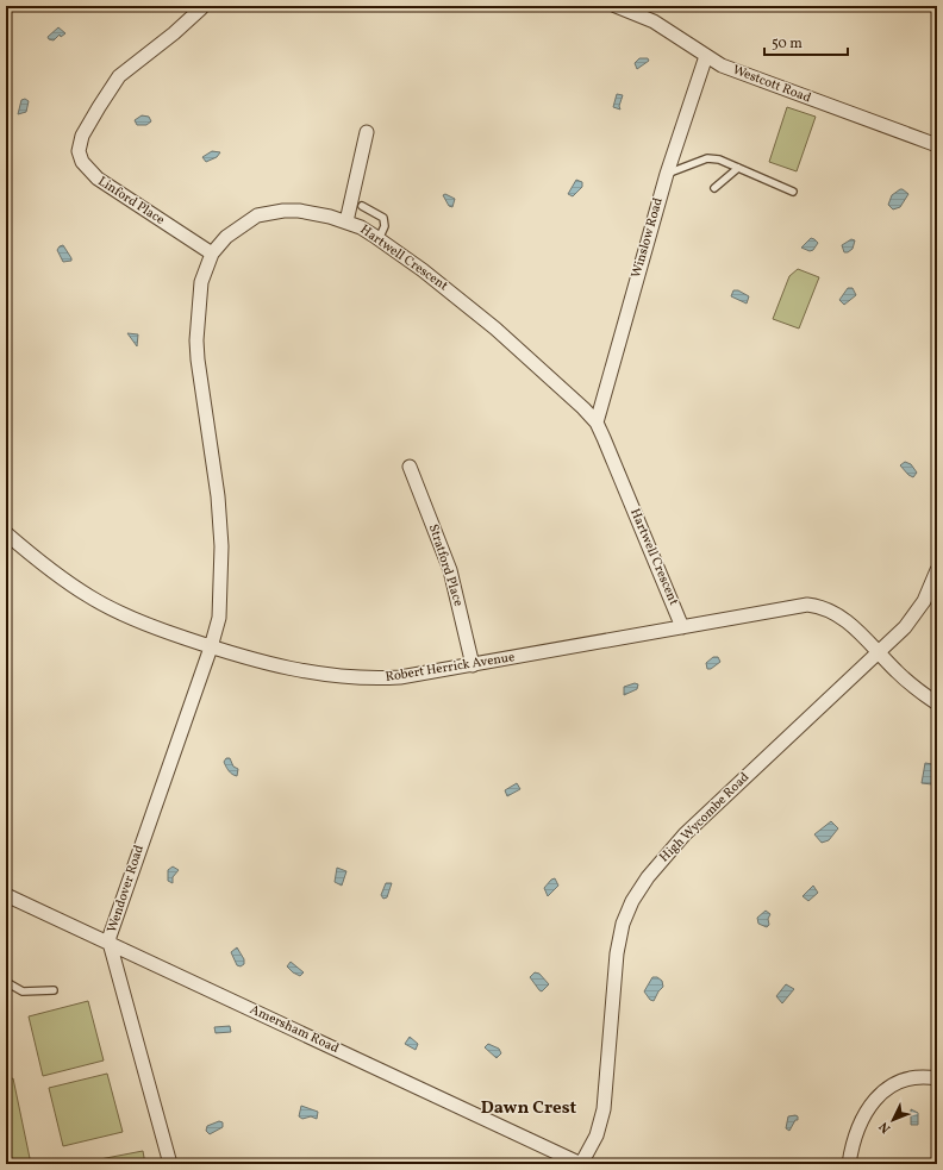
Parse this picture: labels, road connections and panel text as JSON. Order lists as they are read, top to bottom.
{
  "streets": {
    "street": [
      "Westcott Road",
      "Linford Place",
      "Winslow Road",
      "Hartwell Crescent",
      "Stratford Place",
      "Robert Herrick Avenue",
      "High Wycombe Road",
      "Wendover Road",
      "Amersham Road"
    ]
  },
  "crossings": [
    ["Westcott Road", "Winslow Road"],
    ["Linford Place", "Hartwell Crescent"],
    ["Winslow Road", "Hartwell Crescent"],
    ["Hartwell Crescent", "Robert Herrick Avenue"],
    ["Hartwell Crescent", "Wendover Road"],
    ["Stratford Place", "Robert Herrick Avenue"],
    ["Robert Herrick Avenue", "High Wycombe Road"],
    ["Robert Herrick Avenue", "Wendover Road"],
    ["High Wycombe Road", "Amersham Road"],
    ["Wendover Road", "Amersham Road"]
  ],
  "districts": ["Dawn Crest"],
  "scale_bar": "50 m",
  "north": "bottom left"
}
